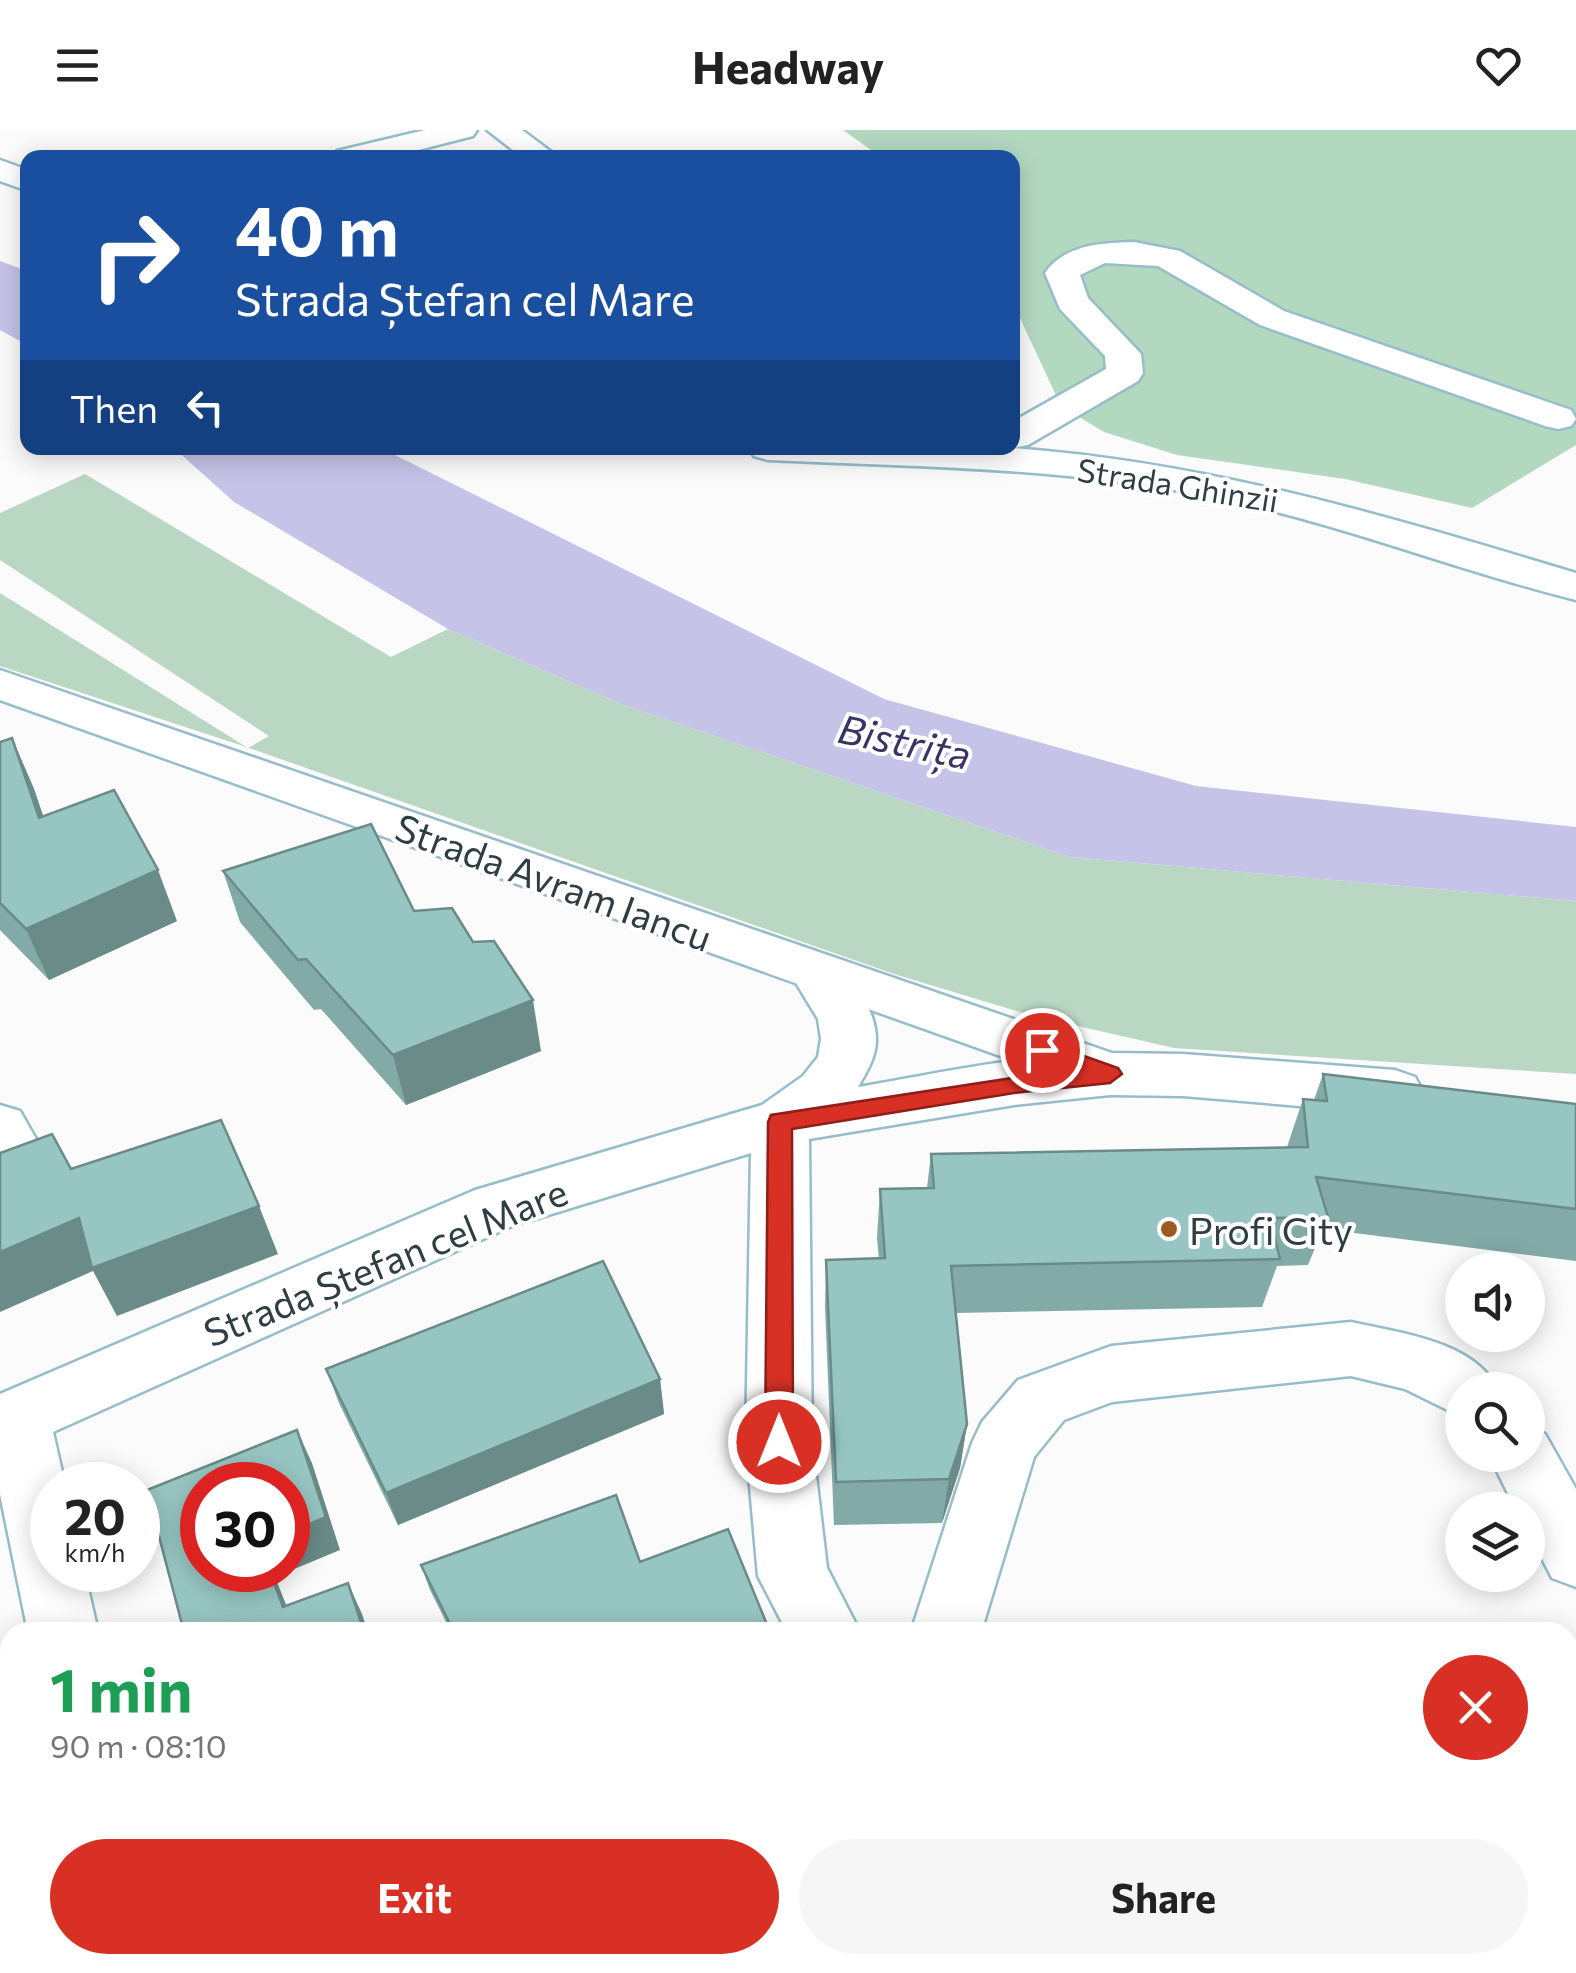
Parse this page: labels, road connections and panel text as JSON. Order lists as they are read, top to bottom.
{
  "streets": {
    "street": ["Strada Ghinzii", "Strada Avram Iancu", "Strada Ștefan cel Mare"]
  },
  "crossings": [
    ["Strada Avram Iancu", "Strada Ștefan cel Mare"]
  ],
  "water": ["Bistrița"],
  "places": ["Profi City"],
  "page": {
    "header": "Headway",
    "turn": ["40 m", "Strada Ștefan cel Mare"],
    "then": "Then",
    "speed": "20 km/h",
    "limit": "30",
    "heading": ["1 min", "90 m · 08:10"],
    "buttons": ["Exit", "Share"]
  }
}
